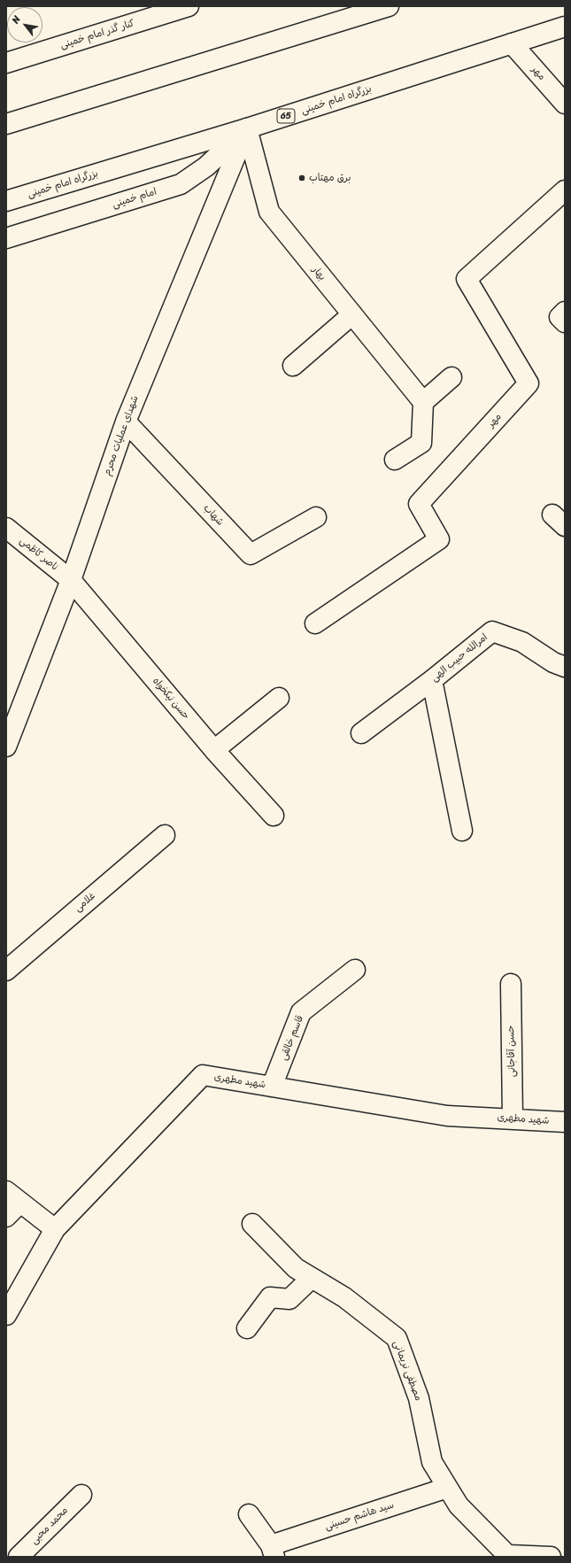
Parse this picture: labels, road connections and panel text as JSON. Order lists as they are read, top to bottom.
{
  "streets": {
    "main road": [
      "کنار گذر امام خمینی",
      "مهر",
      "بزرگراه امام خمینی",
      "65",
      "امام خمینی",
      "بهار",
      "شهدای عملیات محرم",
      "شهاب",
      "ناصر کاظمی",
      "امرالله حبیب الهی",
      "حسن نیکخواه",
      "غلامی",
      "قاسم خالقی",
      "حسن آقاجانی",
      "شهید مطهری",
      "مصطفی نریمانی",
      "سید هاشم حسینی",
      "محمد محبی"
    ]
  },
  "crossings": [
    ["مهر", "بزرگراه امام خمینی"],
    ["بزرگراه امام خمینی", "امام خمینی"],
    ["بزرگراه امام خمینی", "بهار"],
    ["بزرگراه امام خمینی", "شهدای عملیات محرم"],
    ["امام خمینی", "بهار"],
    ["امام خمینی", "شهدای عملیات محرم"],
    ["بهار", "شهدای عملیات محرم"],
    ["شهدای عملیات محرم", "شهاب"],
    ["شهدای عملیات محرم", "ناصر کاظمی"],
    ["شهدای عملیات محرم", "حسن نیکخواه"],
    ["ناصر کاظمی", "حسن نیکخواه"],
    ["قاسم خالقی", "شهید مطهری"],
    ["حسن آقاجانی", "شهید مطهری"],
    ["مصطفی نریمانی", "سید هاشم حسینی"]
  ],
  "places": ["برق مهتاب"],
  "north": "top left"
}
